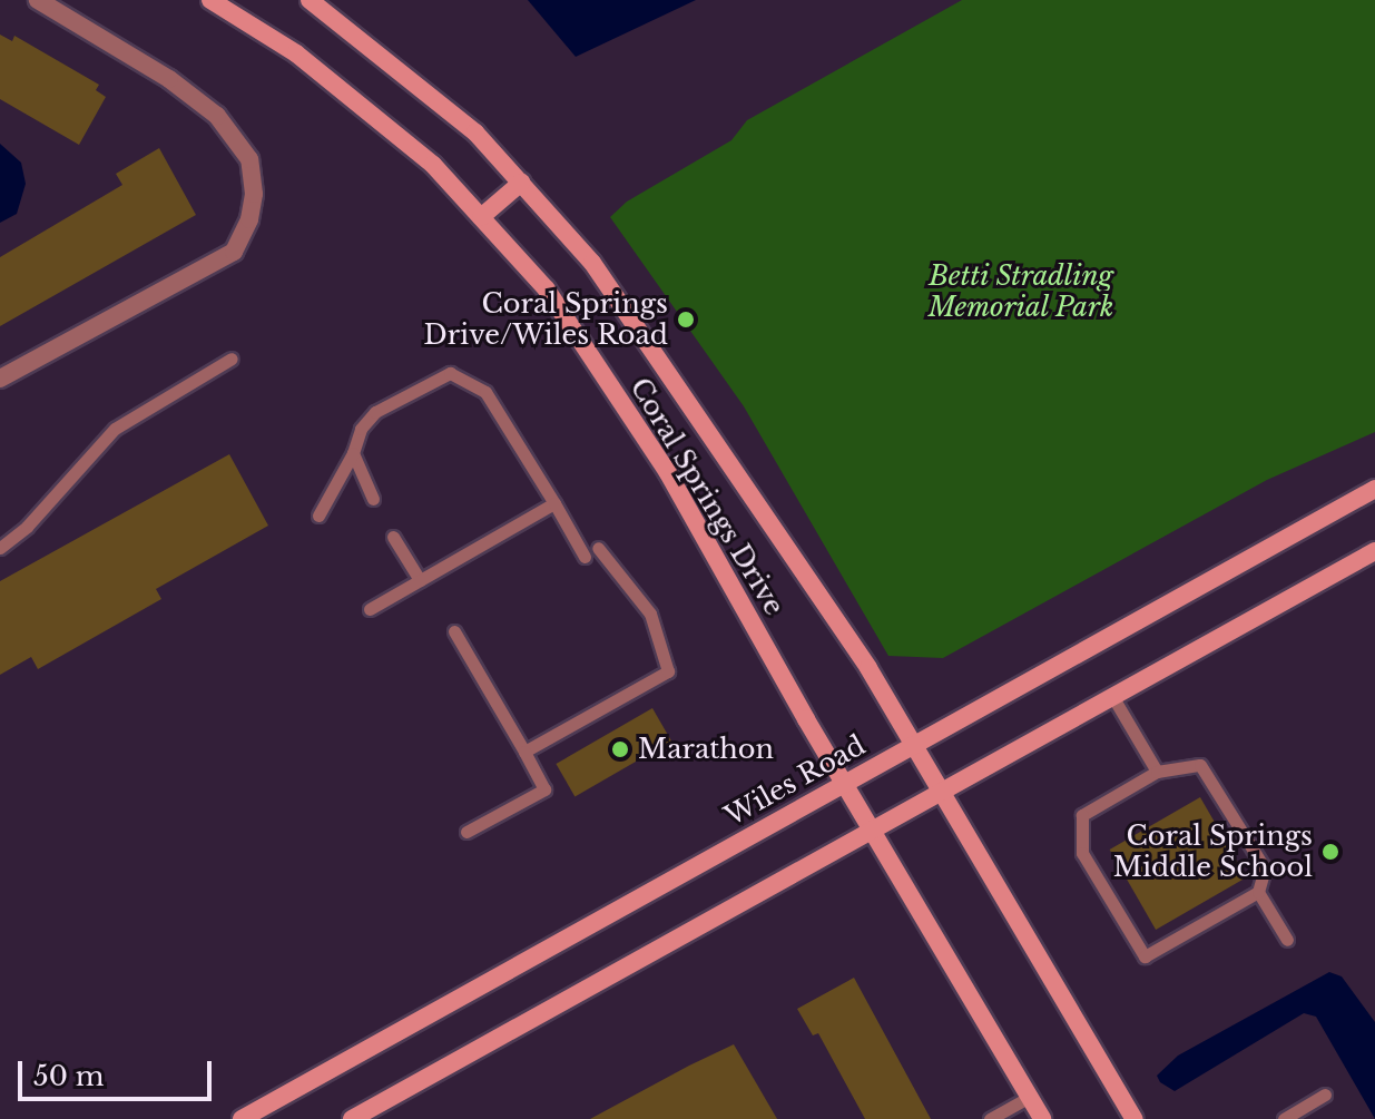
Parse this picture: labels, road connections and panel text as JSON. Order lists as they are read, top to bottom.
{
  "streets": {
    "main road": ["Coral Springs Drive", "Wiles Road"]
  },
  "crossings": [
    ["Coral Springs Drive", "Wiles Road"]
  ],
  "parks": ["Betti Stradling Memorial Park"],
  "places": ["Coral Springs Drive/Wiles Road", "Marathon", "Coral Springs Middle School"],
  "scale_bar": "50 m"
}
